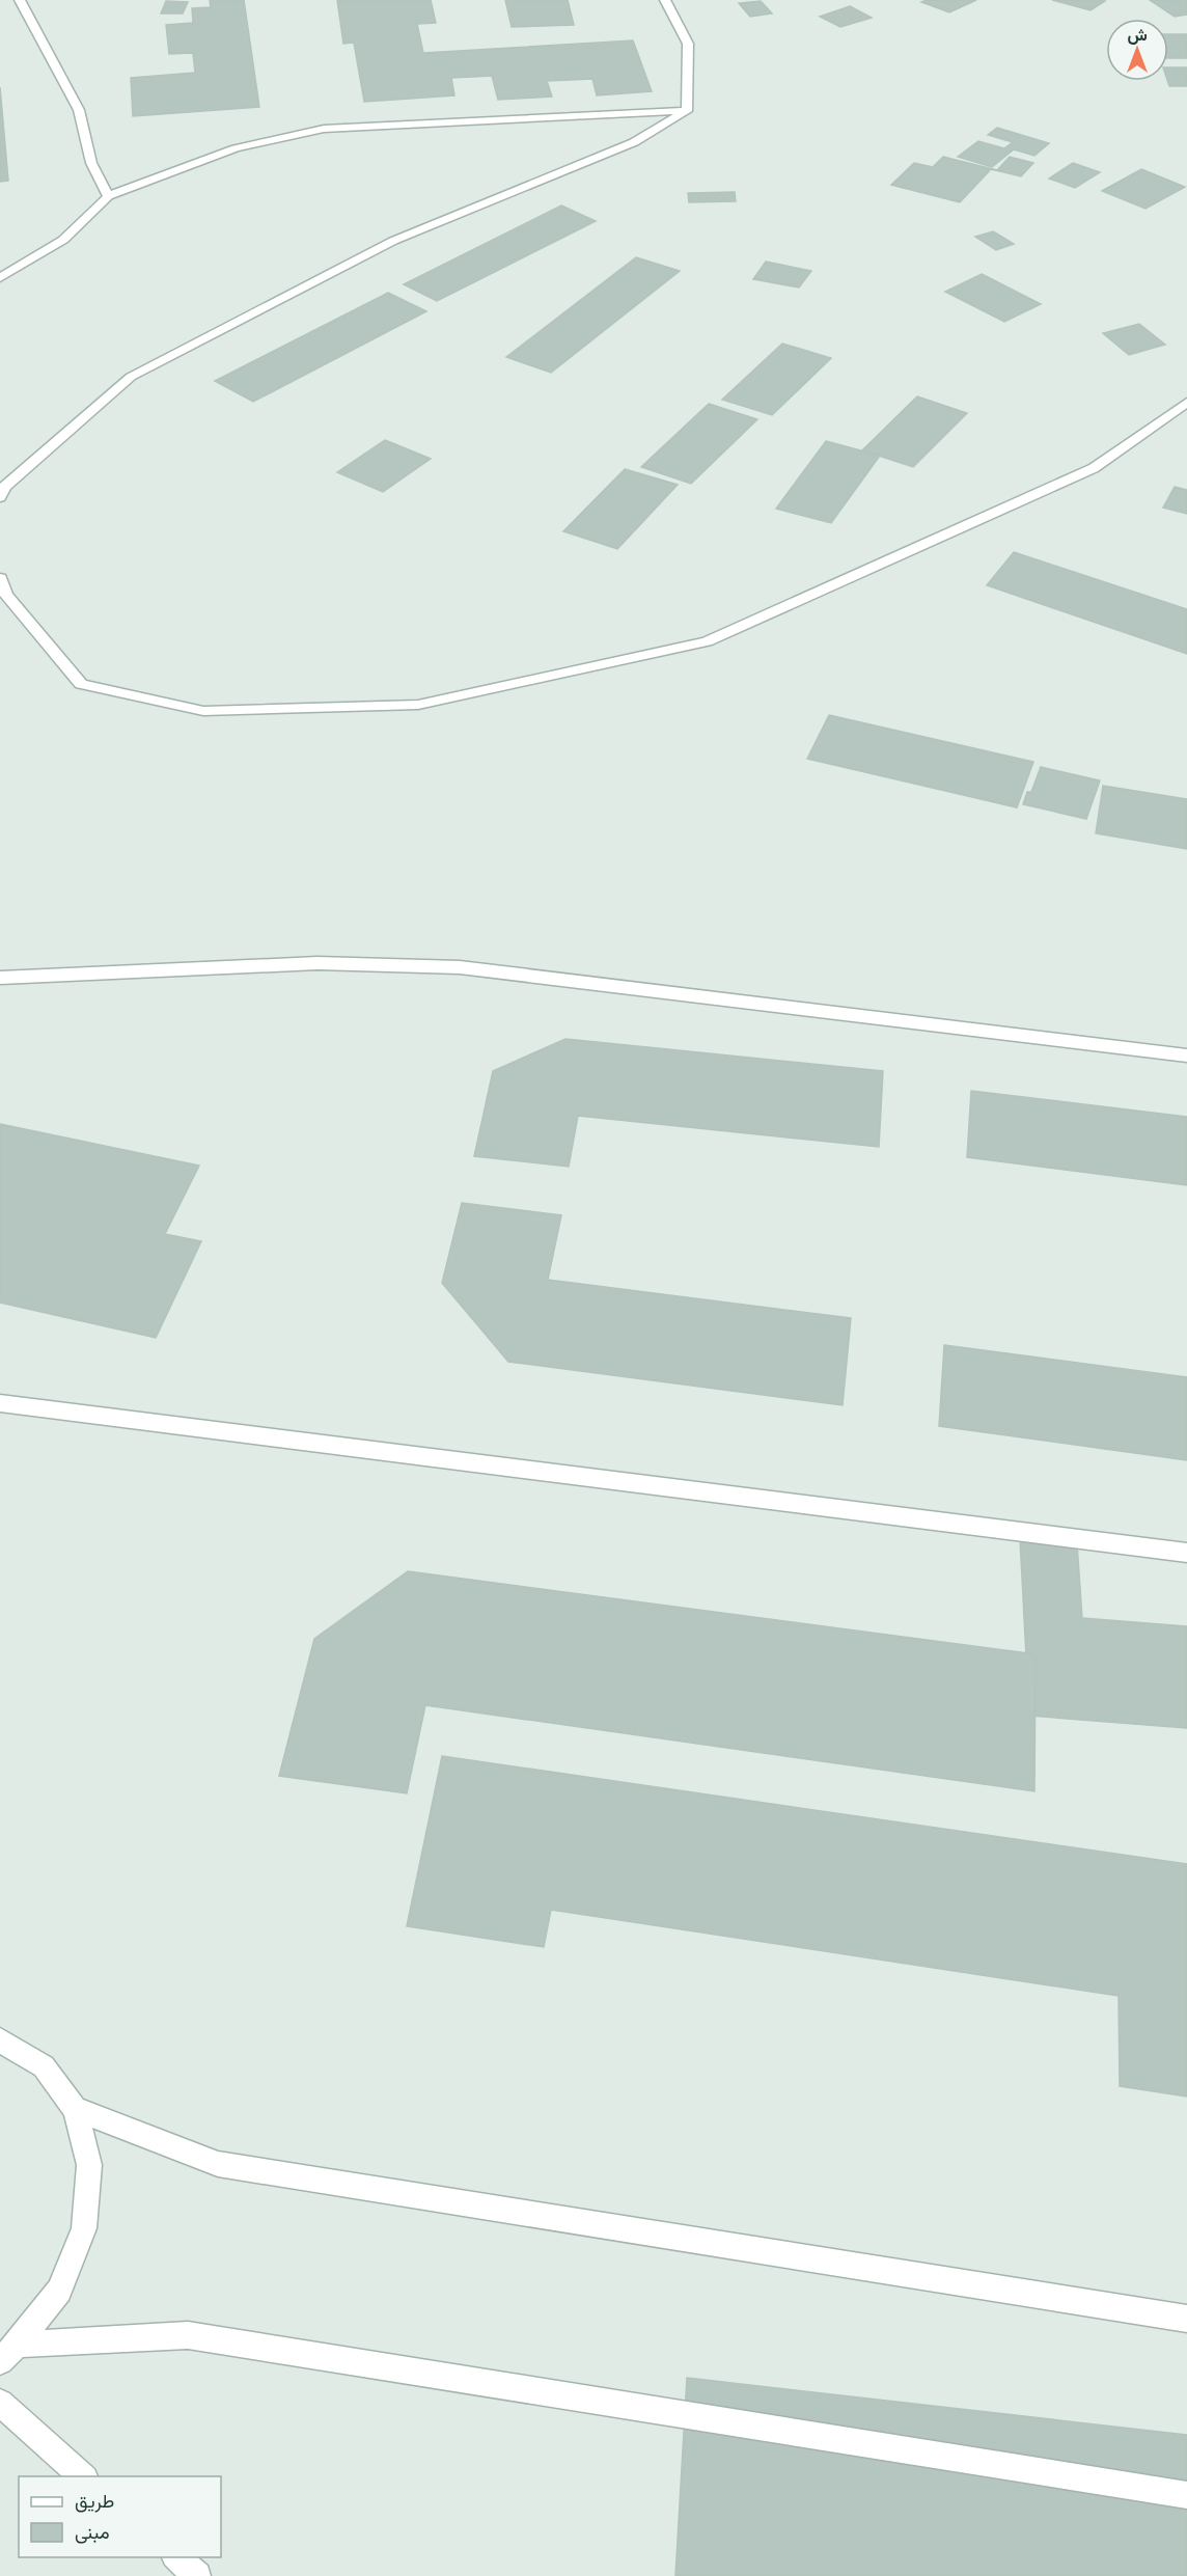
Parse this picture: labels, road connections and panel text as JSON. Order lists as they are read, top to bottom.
{
  "legend": ["طريق", "مبنى"],
  "north": "top"
}
